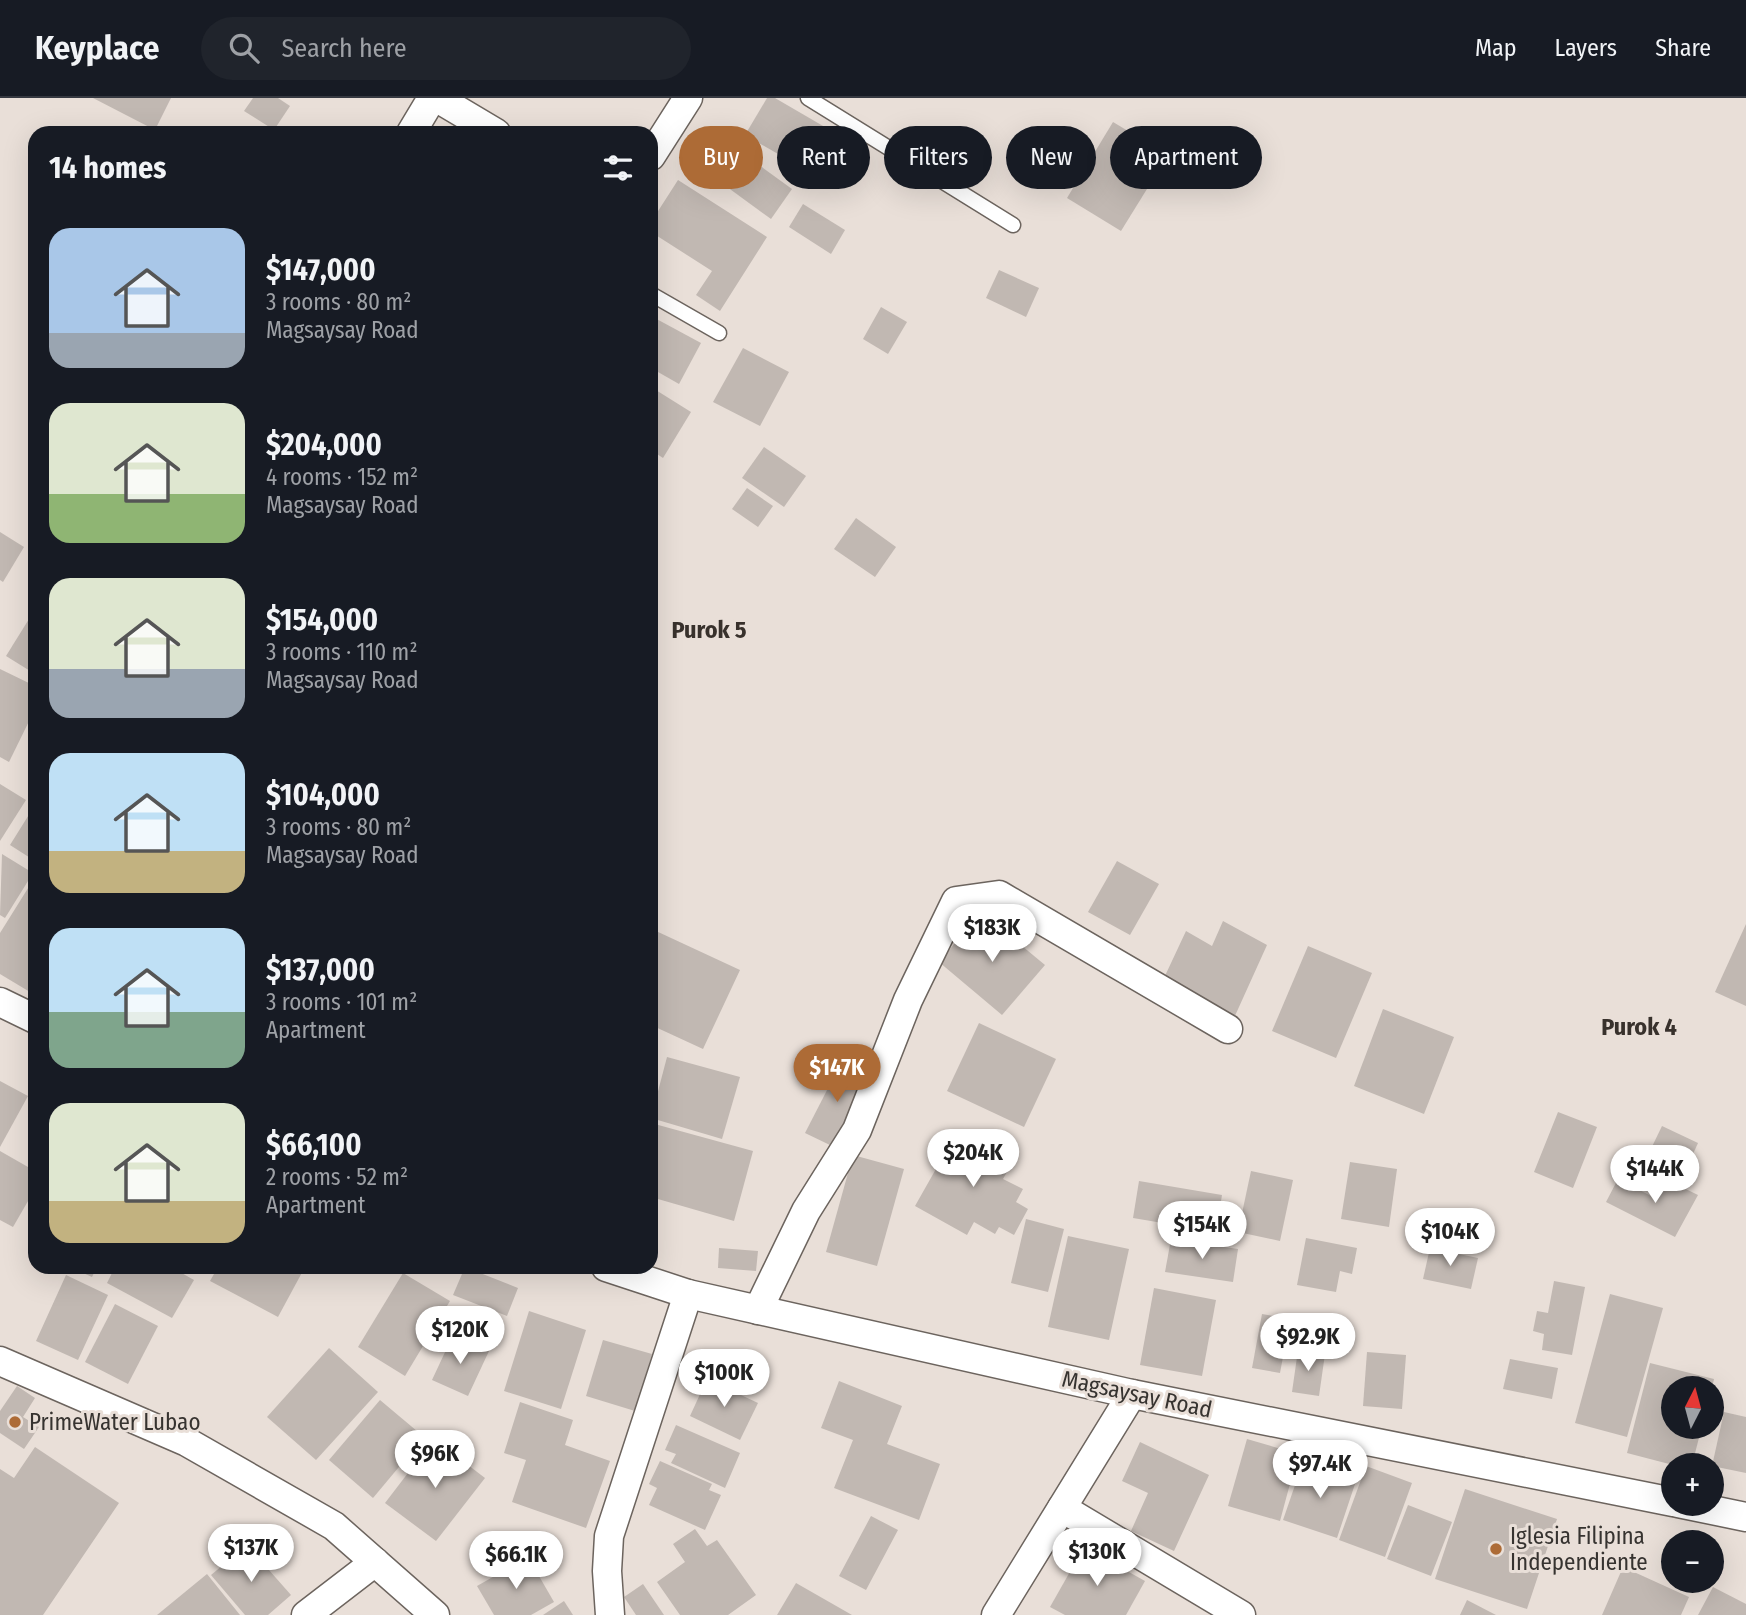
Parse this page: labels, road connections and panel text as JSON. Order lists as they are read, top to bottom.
{
  "streets": {
    "street": ["Magsaysay Road"]
  },
  "districts": ["Purok 5", "Purok 4"],
  "places": ["PrimeWater Lubao", "Iglesia Filipina Independiente"],
  "north": "top",
  "page": {
    "header": "Keyplace",
    "search": "Search here",
    "nav": ["Map", "Layers", "Share"],
    "chip": [
      "Buy",
      "Rent",
      "Filters",
      "New",
      "Apartment"
    ],
    "heading": "14 homes",
    "list": [
      {
        "name": "$147,000",
        "note": "3 rooms · 80 m² · Magsaysay Road"
      },
      {
        "name": "$204,000",
        "note": "4 rooms · 152 m² · Magsaysay Road"
      },
      {
        "name": "$154,000",
        "note": "3 rooms · 110 m² · Magsaysay Road"
      },
      {
        "name": "$104,000",
        "note": "3 rooms · 80 m² · Magsaysay Road"
      },
      {
        "name": "$137,000",
        "note": "3 rooms · 101 m² · Apartment"
      },
      {
        "name": "$66,100",
        "note": "2 rooms · 52 m² · Apartment"
      }
    ],
    "price": [
      "$183K",
      "$147K",
      "$204K",
      "$144K",
      "$154K",
      "$104K",
      "$120K",
      "$92.9K",
      "$100K",
      "$96K",
      "$97.4K",
      "$137K",
      "$130K",
      "$66.1K"
    ],
    "map_buttons": ["+", "−"]
  }
}
